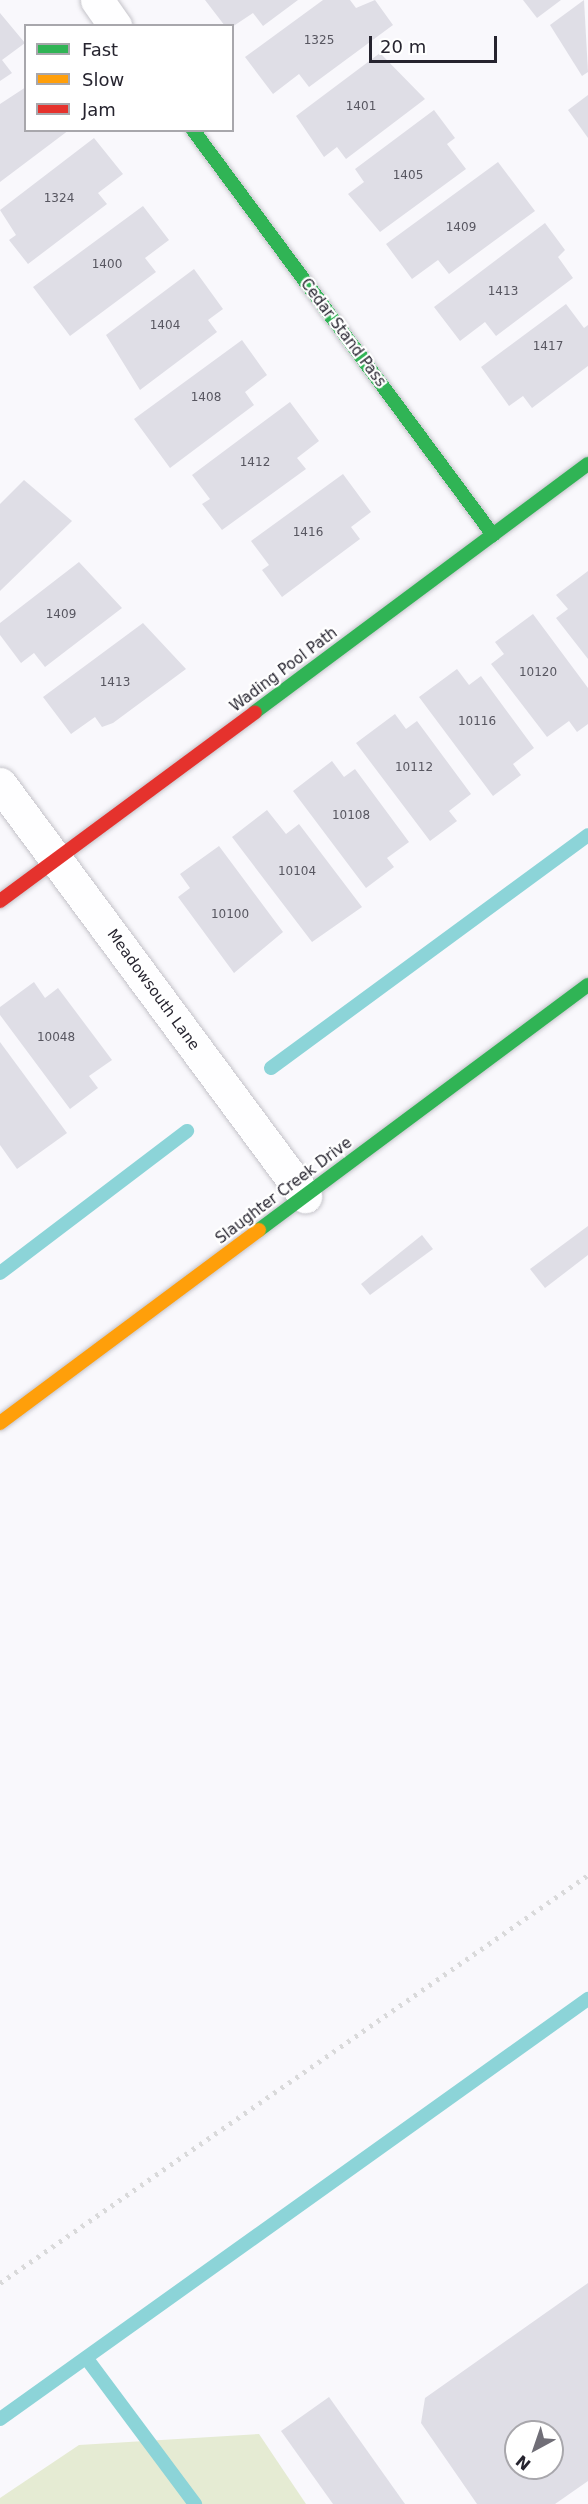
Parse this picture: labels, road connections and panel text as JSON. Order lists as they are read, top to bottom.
{
  "streets": {
    "street": [
      "Cedar Stand Pass",
      "Wading Pool Path",
      "Meadowsouth Lane",
      "Slaughter Creek Drive"
    ]
  },
  "crossings": [
    ["Cedar Stand Pass", "Wading Pool Path"],
    ["Wading Pool Path", "Meadowsouth Lane"],
    ["Meadowsouth Lane", "Slaughter Creek Drive"]
  ],
  "house_numbers": [
    "1325",
    "1401",
    "1405",
    "1324",
    "1409",
    "1400",
    "1413",
    "1404",
    "1417",
    "1408",
    "1412",
    "1416",
    "1409",
    "10120",
    "1413",
    "10116",
    "10112",
    "10108",
    "10104",
    "10100",
    "10048"
  ],
  "legend": ["Fast", "Slow", "Jam"],
  "scale_bar": "20 m",
  "north": "bottom left"
}
